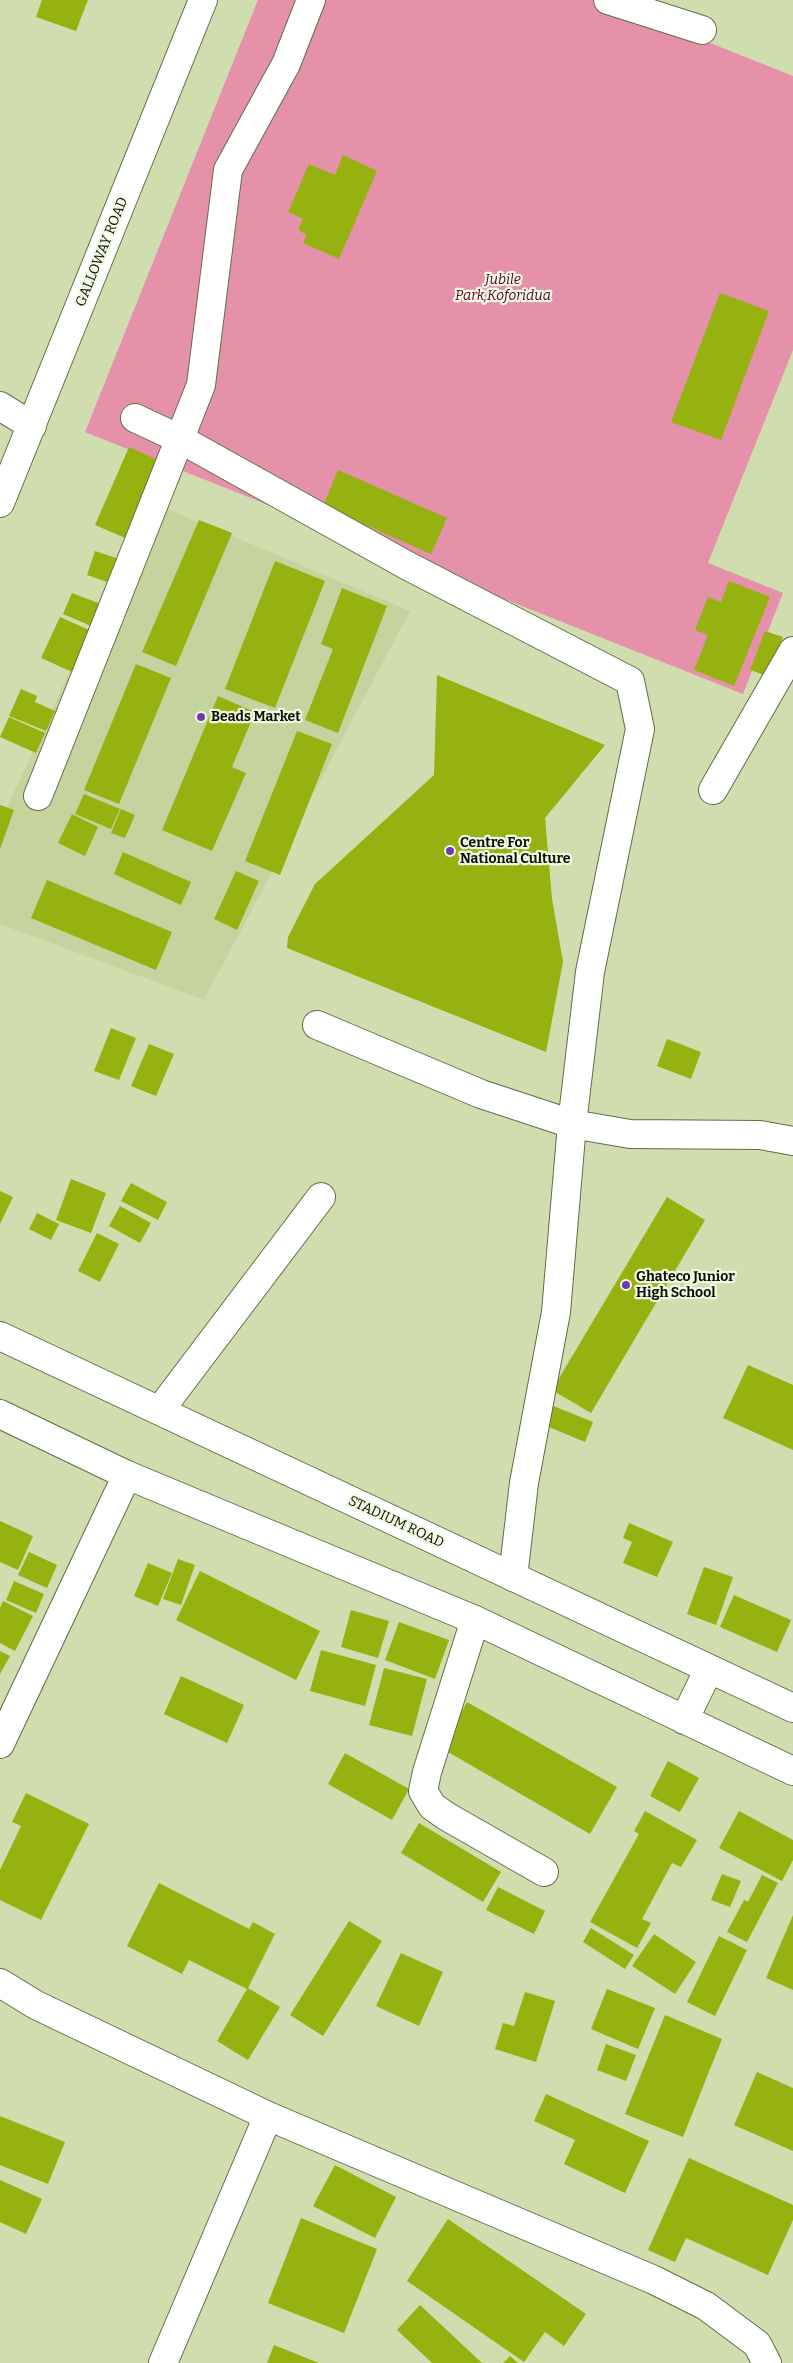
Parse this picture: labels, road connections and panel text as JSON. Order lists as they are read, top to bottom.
{
  "streets": {
    "street": ["GALLOWAY ROAD", "STADIUM ROAD"]
  },
  "parks": ["Jubile Park,Koforidua"],
  "places": ["Beads Market", "Centre For National Culture", "Ghateco Junior High School"]
}
